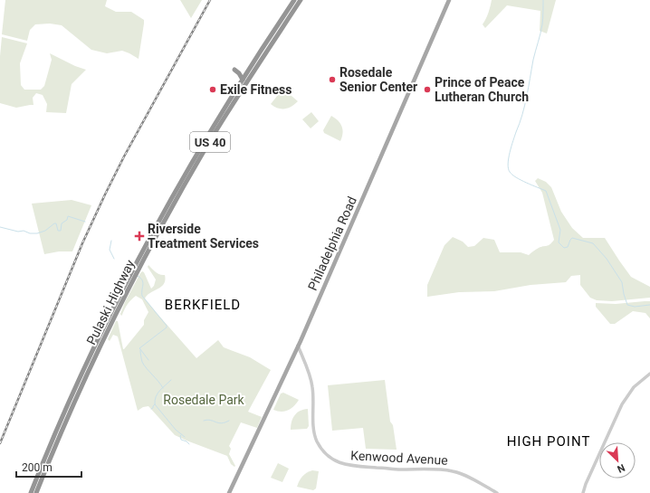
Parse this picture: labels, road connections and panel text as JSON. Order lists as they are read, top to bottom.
{
  "streets": {
    "highway": ["US 40", "Pulaski Highway"],
    "main road": ["Philadelphia Road"],
    "street": ["Kenwood Avenue"]
  },
  "crossings": [
    ["Philadelphia Road", "Kenwood Avenue"]
  ],
  "districts": ["BERKFIELD", "HIGH POINT"],
  "parks": ["Rosedale Park"],
  "places": {
    "other": ["Rosedale Senior Center", "Exile Fitness", "Prince of Peace Lutheran Church"],
    "health": ["Riverside Treatment Services"]
  },
  "scale_bar": "200 m",
  "north": "bottom right"
}
